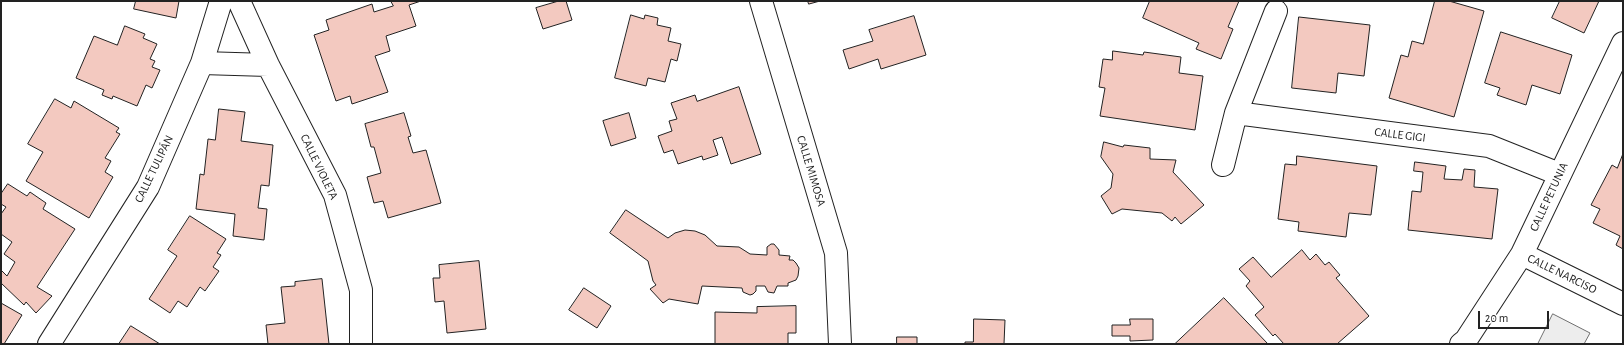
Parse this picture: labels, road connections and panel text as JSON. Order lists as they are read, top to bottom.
{
  "streets": {
    "street": [
      "CALLE GIGI",
      "CALLE VIOLETA",
      "CALLE TULIPÁN",
      "CALLE MIMOSA",
      "CALLE PETUNIA",
      "CALLE NARCISO"
    ]
  },
  "crossings": [
    ["CALLE GIGI", "CALLE PETUNIA"],
    ["CALLE PETUNIA", "CALLE NARCISO"]
  ],
  "scale_bar": "20 m"
}
